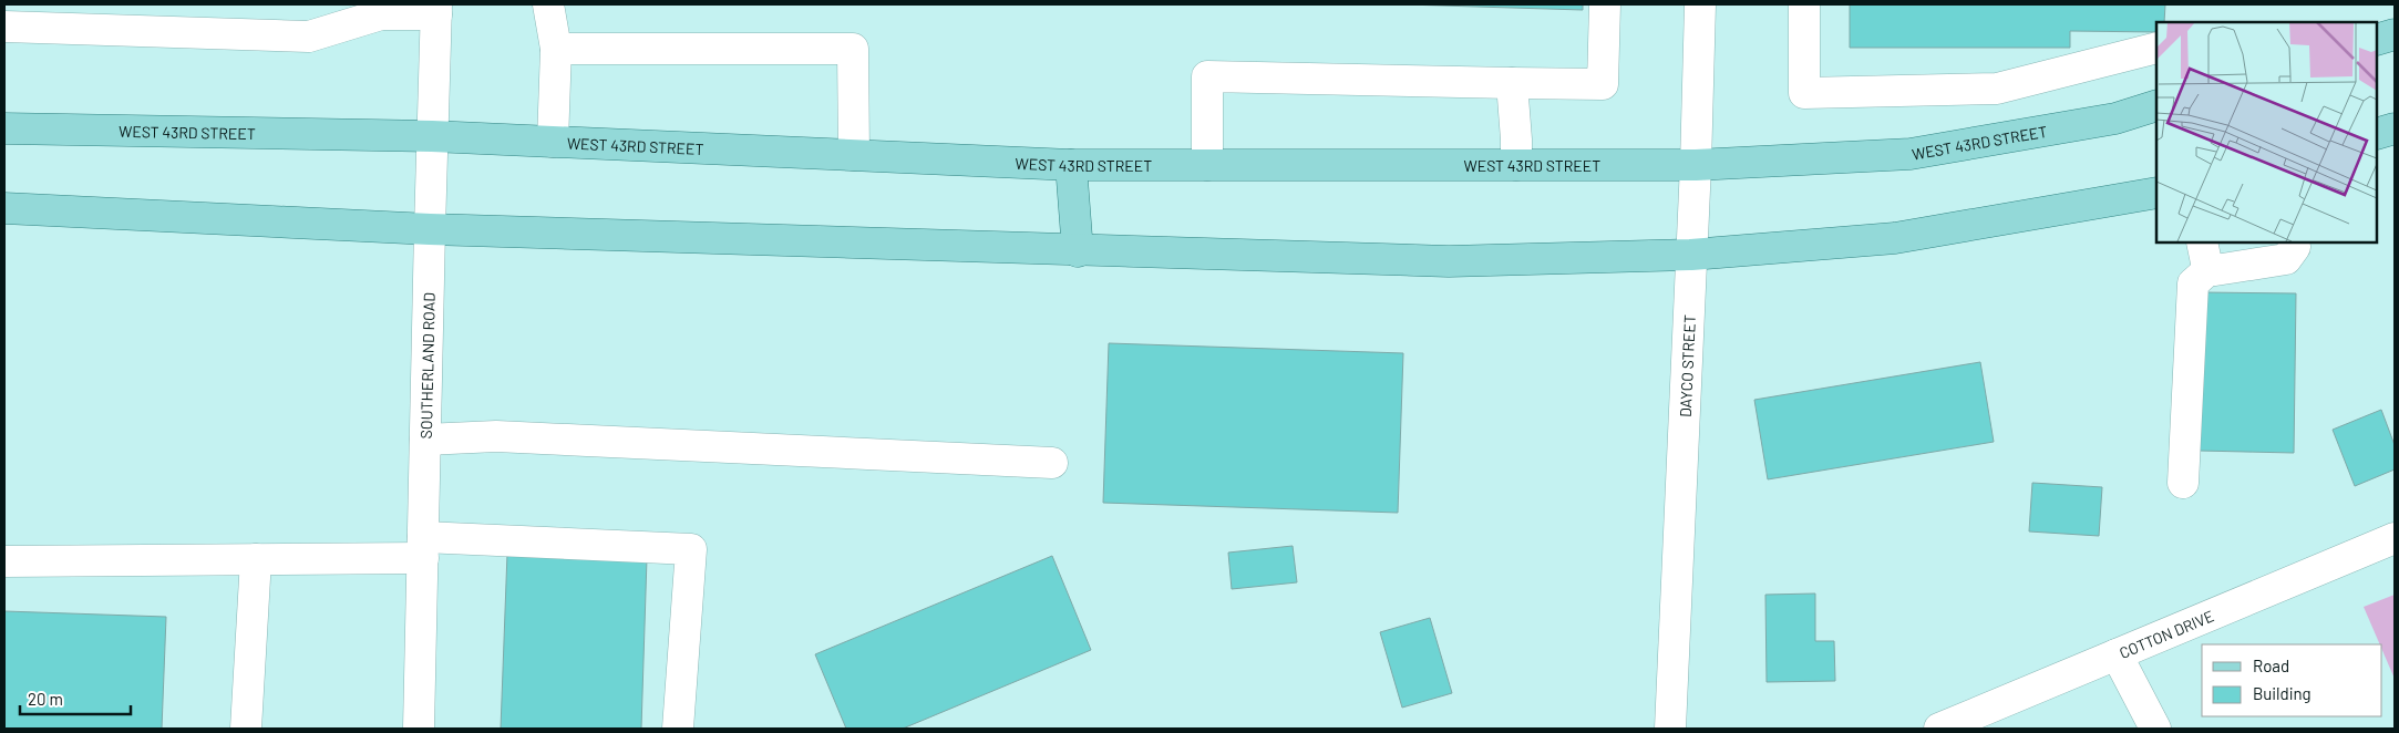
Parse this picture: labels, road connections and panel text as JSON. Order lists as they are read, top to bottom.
{
  "streets": {
    "main road": ["WEST 43RD STREET"],
    "street": ["SOUTHERLAND ROAD", "DAYCO STREET", "COTTON DRIVE"]
  },
  "crossings": [
    ["WEST 43RD STREET", "SOUTHERLAND ROAD"],
    ["WEST 43RD STREET", "DAYCO STREET"]
  ],
  "legend": ["Road", "Building"],
  "scale_bar": "20 m"
}
